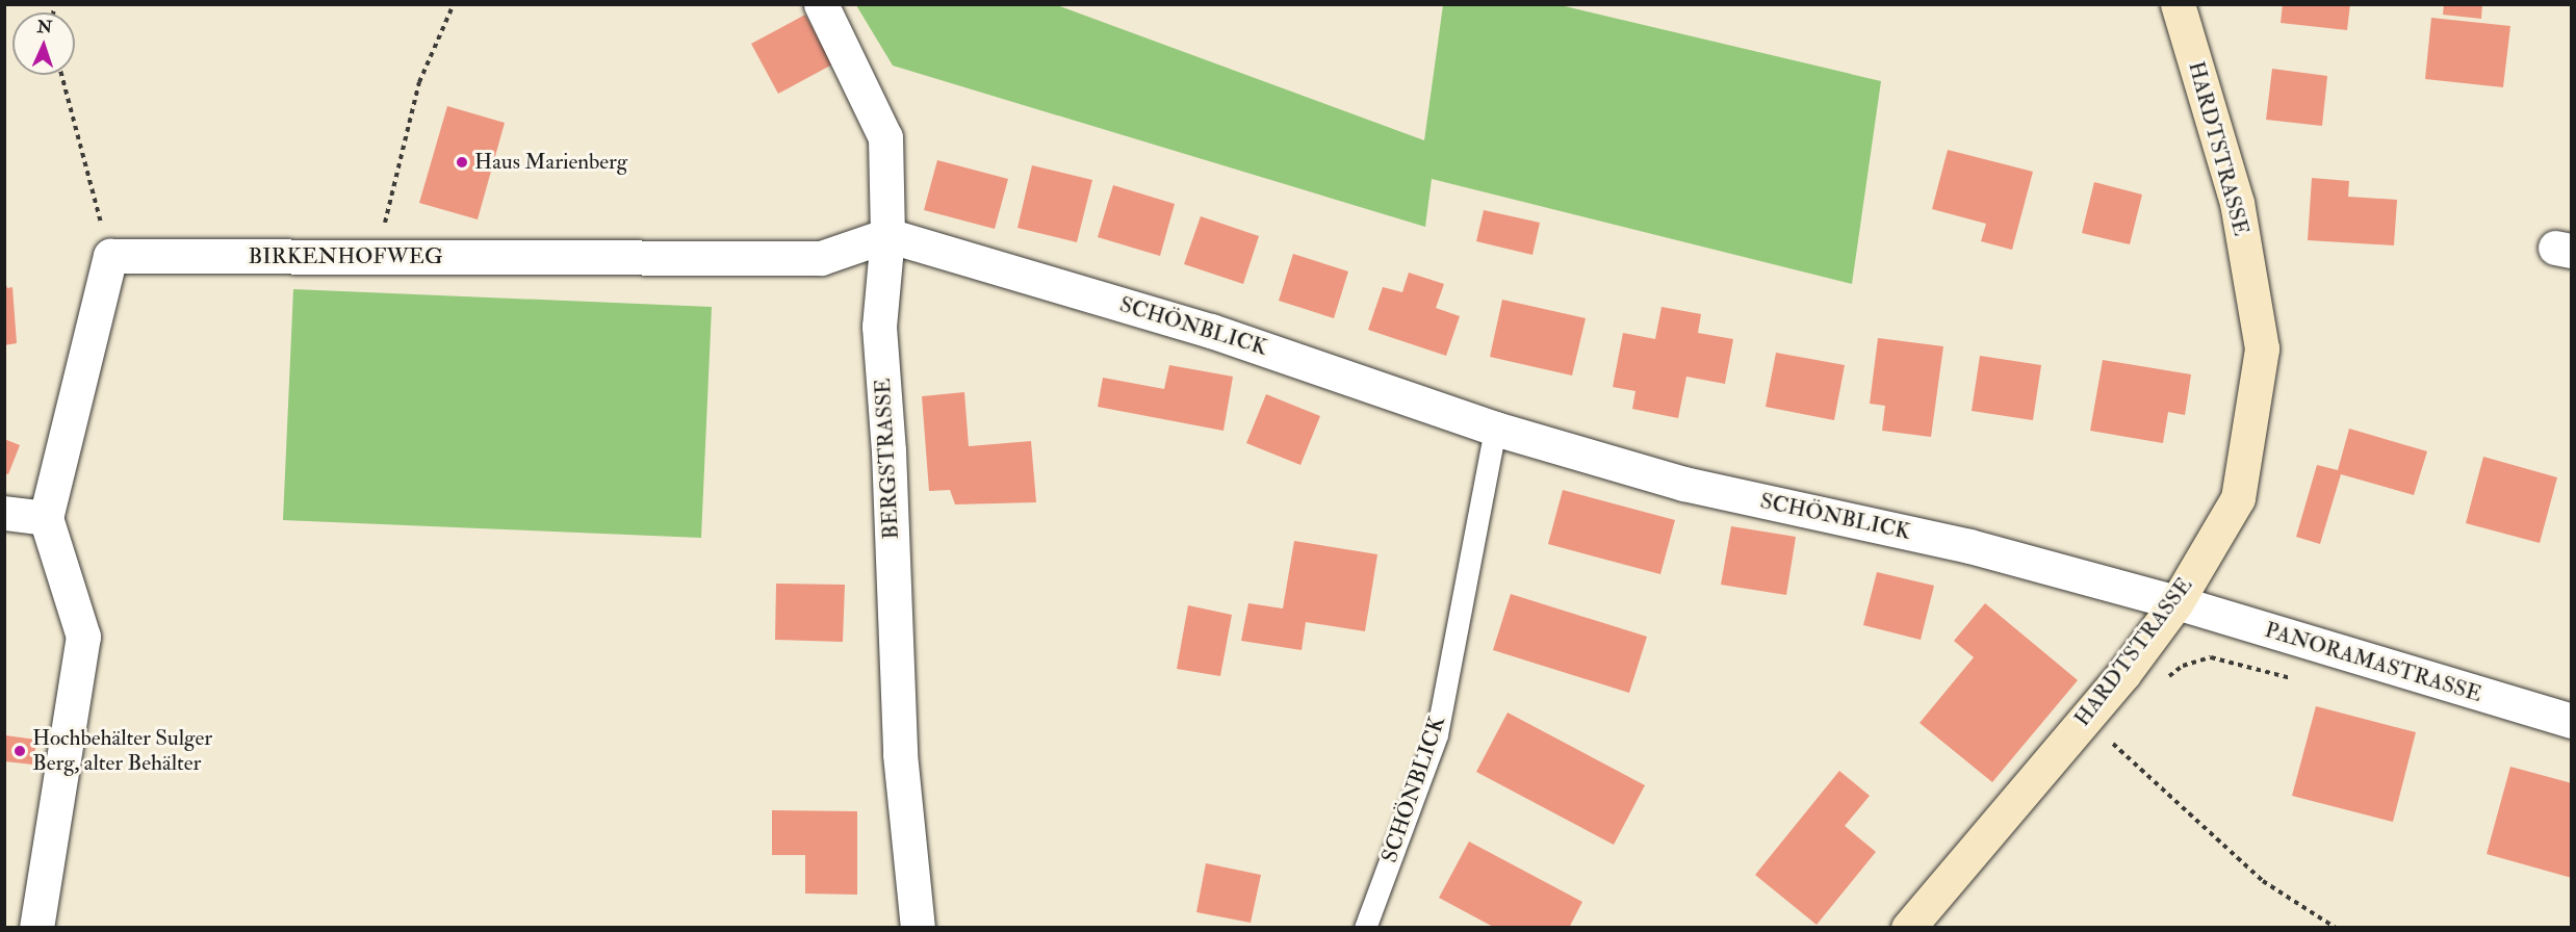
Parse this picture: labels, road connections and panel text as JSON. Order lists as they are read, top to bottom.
{
  "streets": {
    "main road": ["HARDTSTRASSE"],
    "street": [
      "BIRKENHOFWEG",
      "SCHÖNBLICK",
      "BERGSTRASSE",
      "PANORAMASTRASSE"
    ]
  },
  "crossings": [
    ["HARDTSTRASSE", "SCHÖNBLICK"],
    ["HARDTSTRASSE", "PANORAMASTRASSE"],
    ["BIRKENHOFWEG", "SCHÖNBLICK"],
    ["BIRKENHOFWEG", "BERGSTRASSE"],
    ["SCHÖNBLICK", "BERGSTRASSE"],
    ["SCHÖNBLICK", "PANORAMASTRASSE"]
  ],
  "places": ["Haus Marienberg", "Hochbehälter Sulger Berg, alter Behälter"],
  "north": "top"
}
